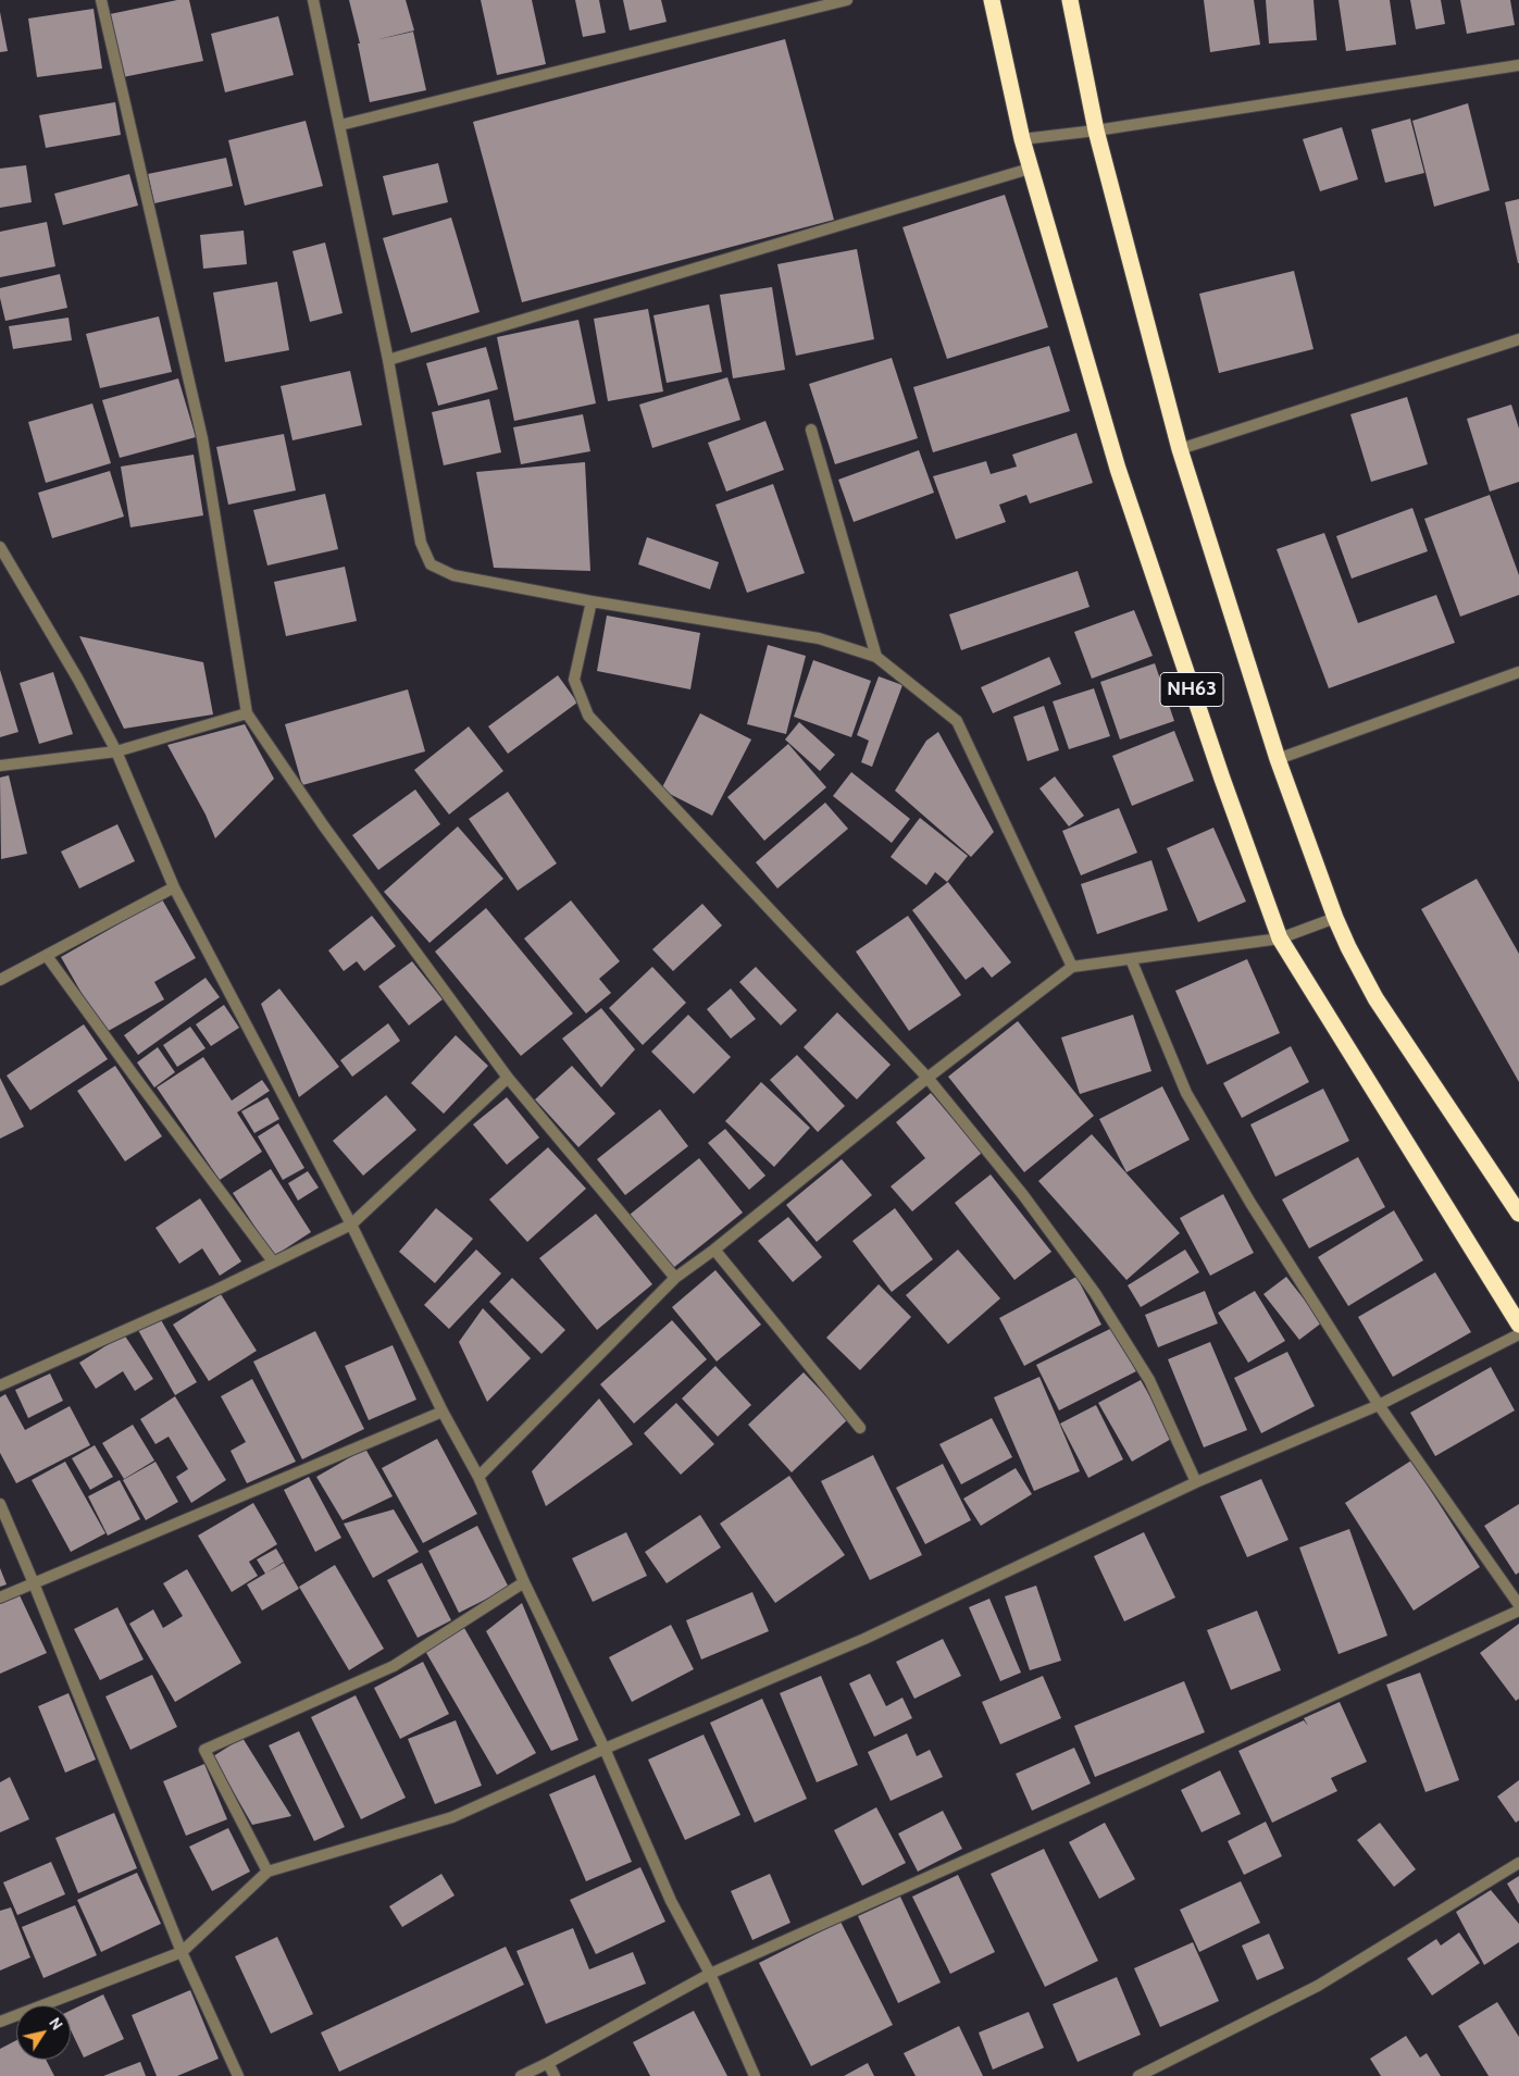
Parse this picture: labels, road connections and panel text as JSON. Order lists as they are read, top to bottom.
{
  "streets": {
    "highway": ["NH63"]
  },
  "north": "top right"
}
